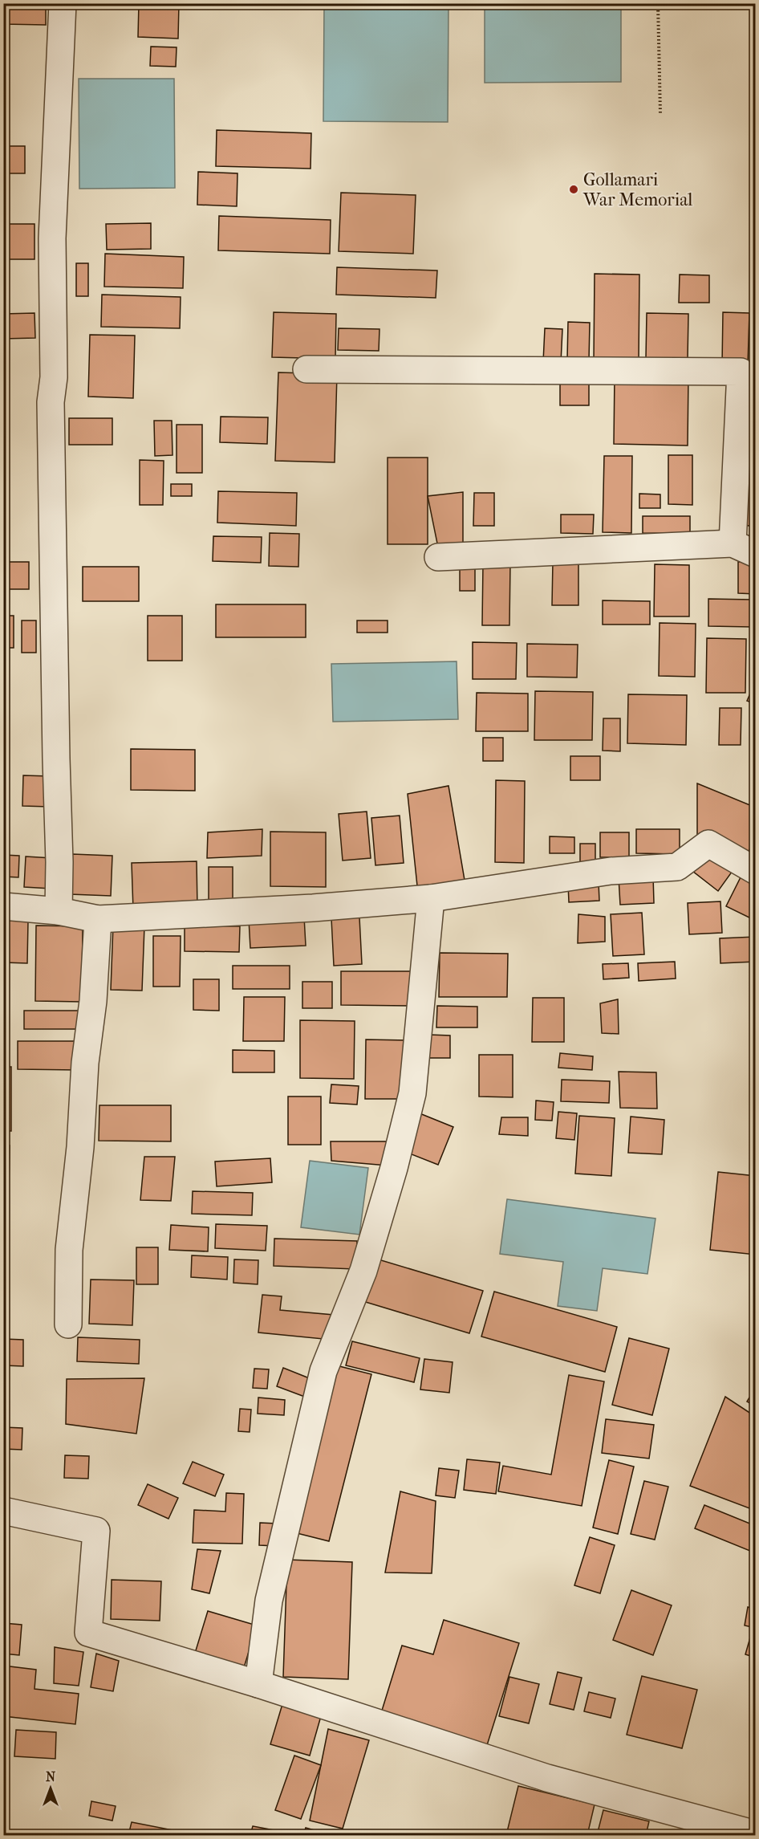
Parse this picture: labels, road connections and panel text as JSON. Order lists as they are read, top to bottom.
{
  "places": ["Gollamari War Memorial"],
  "north": "top"
}
